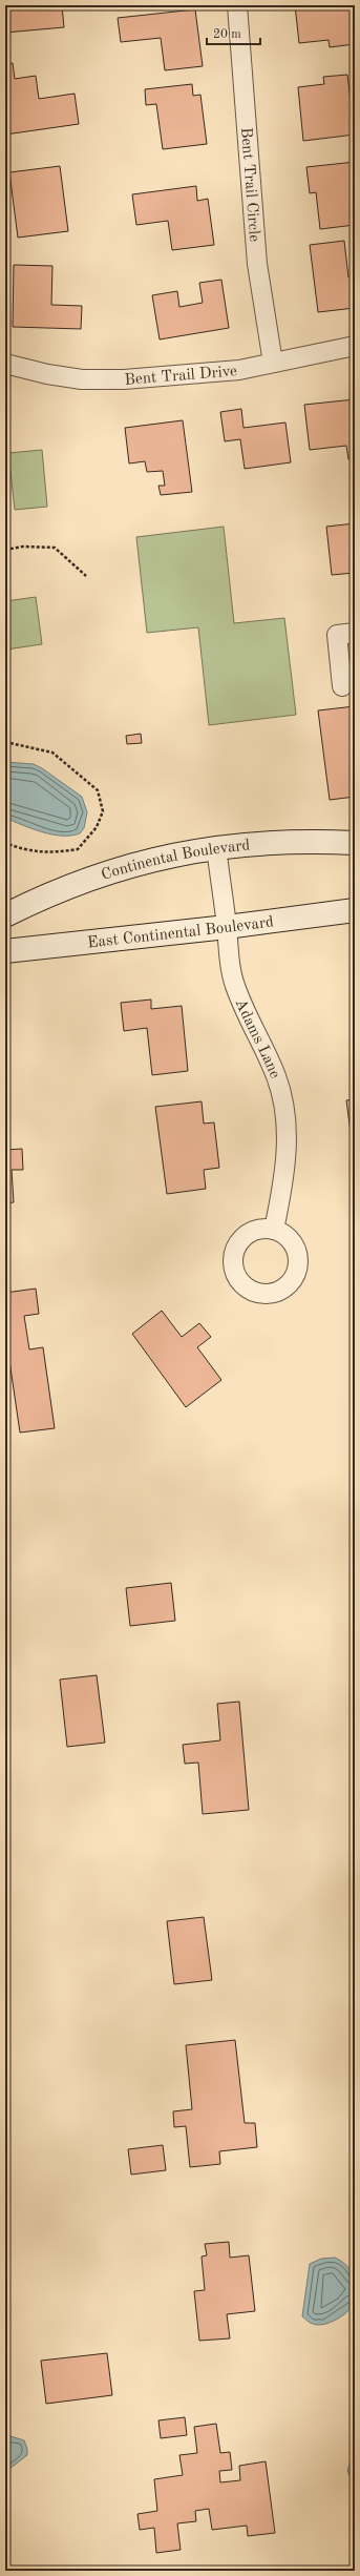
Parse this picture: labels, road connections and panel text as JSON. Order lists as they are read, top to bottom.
{
  "streets": {
    "main road": ["Continental Boulevard", "East Continental Boulevard"],
    "street": ["Bent Trail Circle", "Bent Trail Drive", "Adams Lane"]
  },
  "crossings": [
    ["Bent Trail Circle", "Bent Trail Drive"],
    ["Continental Boulevard", "Adams Lane"],
    ["East Continental Boulevard", "Adams Lane"]
  ],
  "scale_bar": "20 m"
}
